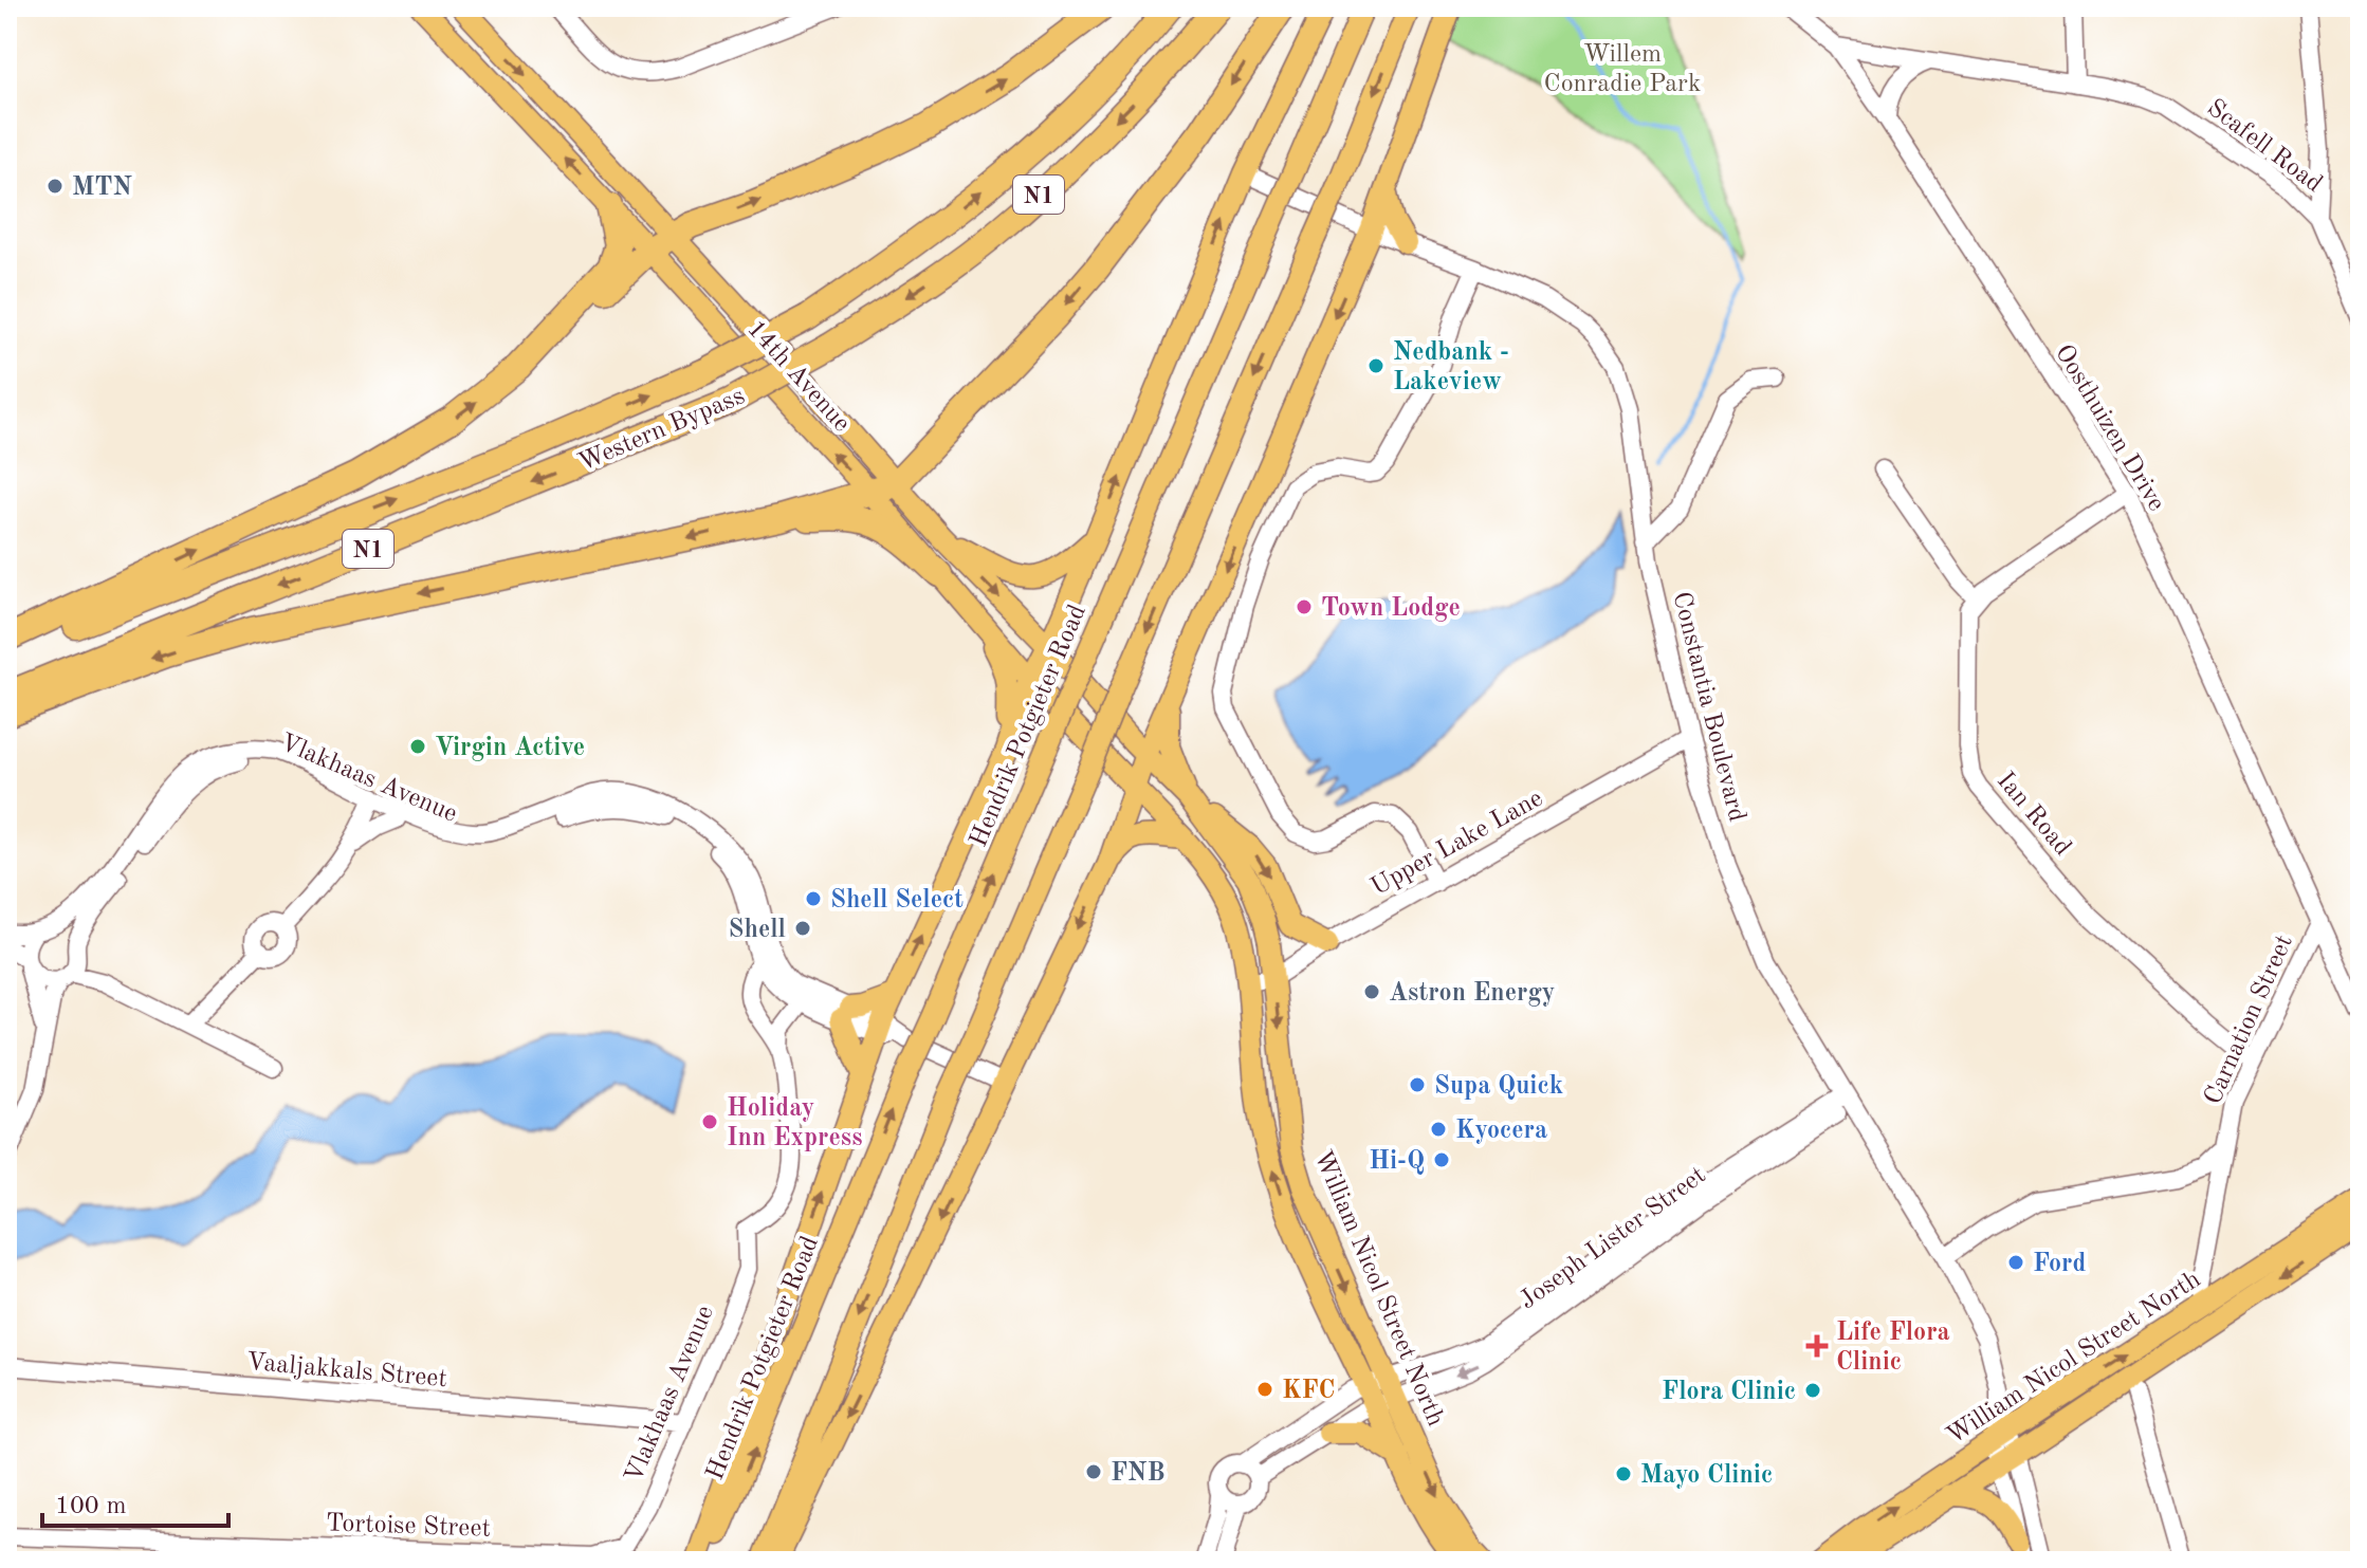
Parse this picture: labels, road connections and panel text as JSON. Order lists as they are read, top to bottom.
{
  "streets": {
    "highway": ["N1", "Western Bypass"],
    "main road": ["14th Avenue", "Hendrik Potgieter Road", "William Nicol Street North"],
    "street": [
      "Scafell Road",
      "Oosthuizen Drive",
      "Constantia Boulevard",
      "Vlakhaas Avenue",
      "Ian Road",
      "Upper Lake Lane",
      "Carnation Street",
      "Joseph Lister Street",
      "Vaaljakkals Street",
      "Tortoise Street"
    ]
  },
  "crossings": [
    ["Scafell Road", "Oosthuizen Drive"],
    ["14th Avenue", "William Nicol Street North"],
    ["Oosthuizen Drive", "Carnation Street"],
    ["Constantia Boulevard", "Upper Lake Lane"],
    ["Constantia Boulevard", "Joseph Lister Street"],
    ["Constantia Boulevard", "William Nicol Street North"],
    ["Vlakhaas Avenue", "Vaaljakkals Street"],
    ["Vlakhaas Avenue", "Tortoise Street"],
    ["Ian Road", "Carnation Street"],
    ["Upper Lake Lane", "William Nicol Street North"],
    ["Joseph Lister Street", "William Nicol Street North"]
  ],
  "parks": ["Willem Conradie Park"],
  "places": {
    "other": [
      "MTN",
      "Nedbank - Lakeview",
      "Town Lodge",
      "Virgin Active",
      "Shell Select",
      "Shell",
      "Astron Energy",
      "Supa Quick",
      "Holiday Inn Express",
      "Kyocera",
      "Hi-Q",
      "Ford",
      "KFC",
      "Flora Clinic",
      "FNB",
      "Mayo Clinic"
    ],
    "health": ["Life Flora Clinic"]
  },
  "scale_bar": "100 m"
}
